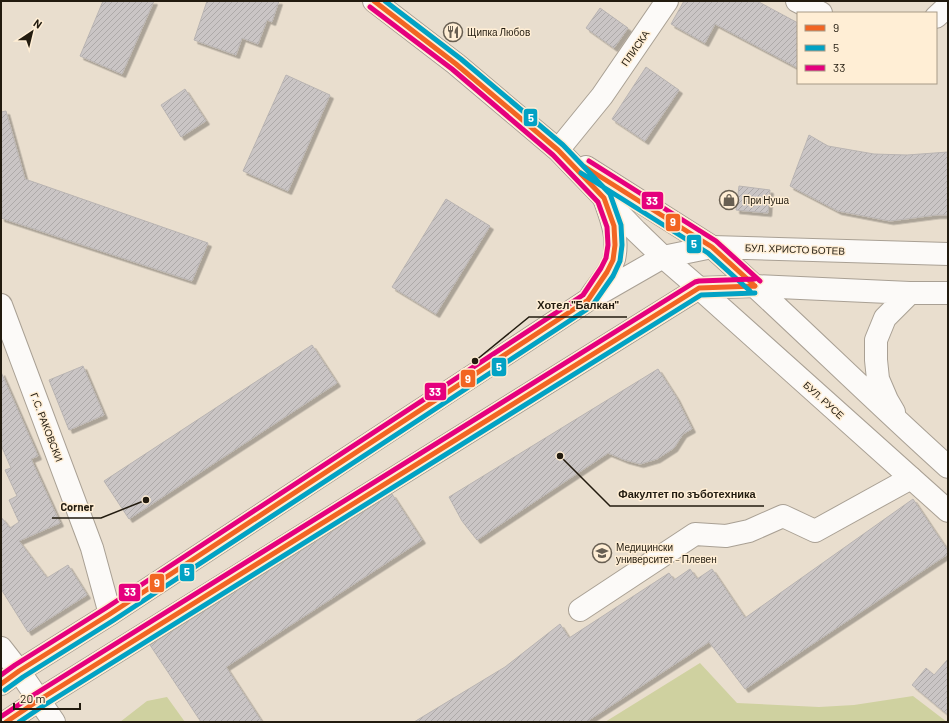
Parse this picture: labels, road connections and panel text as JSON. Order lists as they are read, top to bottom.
{
  "streets": {
    "main road": [
      "ПЛИСКА",
      "БУЛ. ХРИСТО БОТЕВ",
      "БУЛ. РУСЕ",
      "Г.С. РАКОВСКИ"
    ]
  },
  "crossings": [
    ["БУЛ. ХРИСТО БОТЕВ", "БУЛ. РУСЕ"],
    ["БУЛ. ХРИСТО БОТЕВ", "Г.С. РАКОВСКИ"]
  ],
  "places": {
    "restaurant": ["Щипка Любов"],
    "shop": ["При Нуша"],
    "other": ["Хотел \"Балкан\"", "Факултет по зъботехника", "Corner"],
    "school or university": ["Медицински университет – Плевен"]
  },
  "lines": ["transit line 9", "transit line 5", "transit line 33"],
  "legend": ["9", "5", "33"],
  "scale_bar": "20 m",
  "north": "top right"
}
